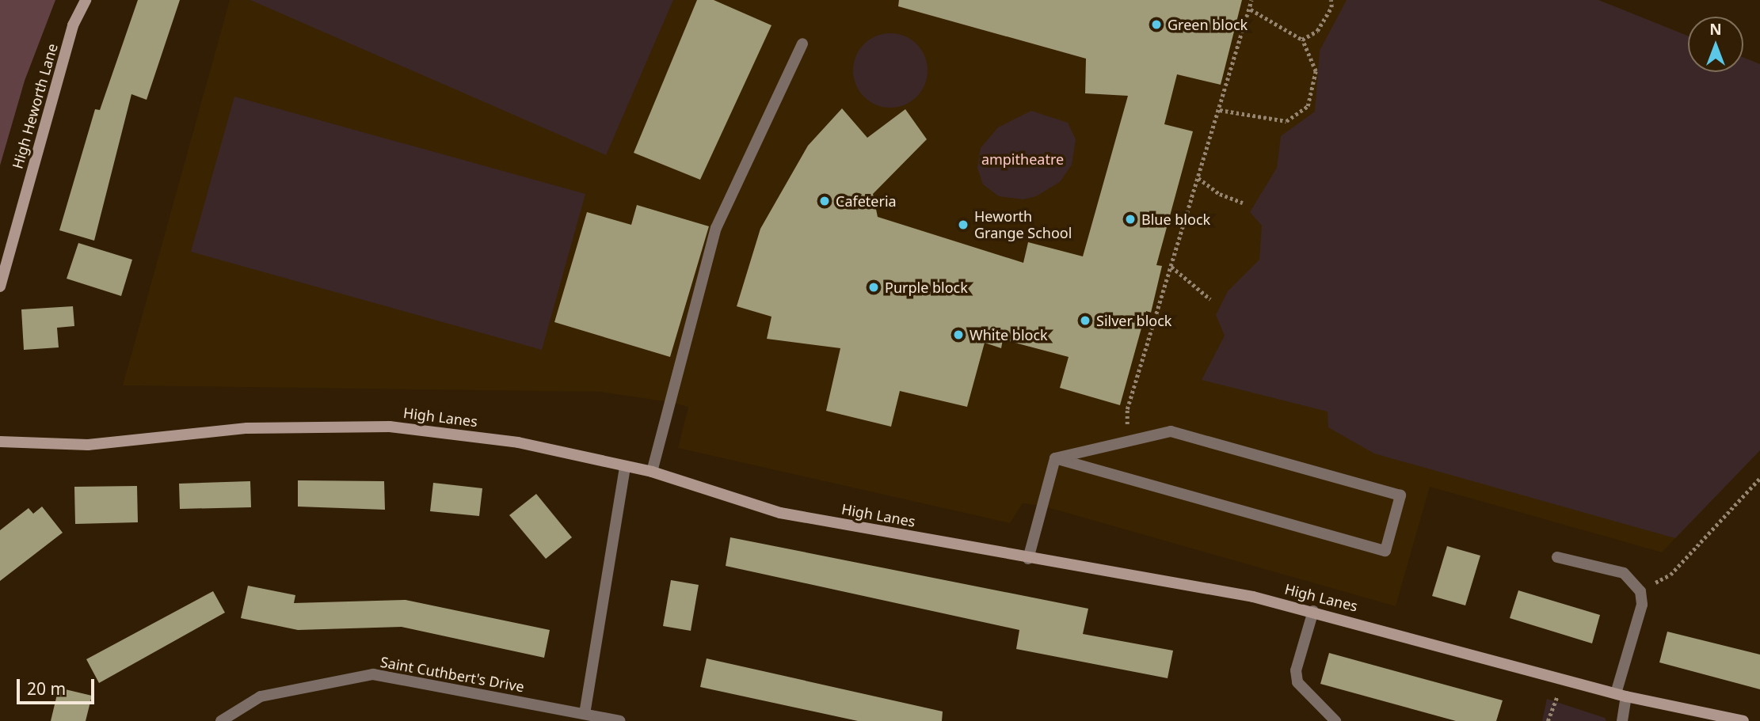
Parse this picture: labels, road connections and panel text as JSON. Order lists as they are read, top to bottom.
{
  "streets": {
    "street": ["High Heworth Lane", "High Lanes", "Saint Cuthbert's Drive"]
  },
  "parks": ["ampitheatre"],
  "places": [
    "Green block",
    "Cafeteria",
    "Blue block",
    "Heworth Grange School",
    "Purple block",
    "Silver block",
    "White block"
  ],
  "scale_bar": "20 m",
  "north": "top"
}
